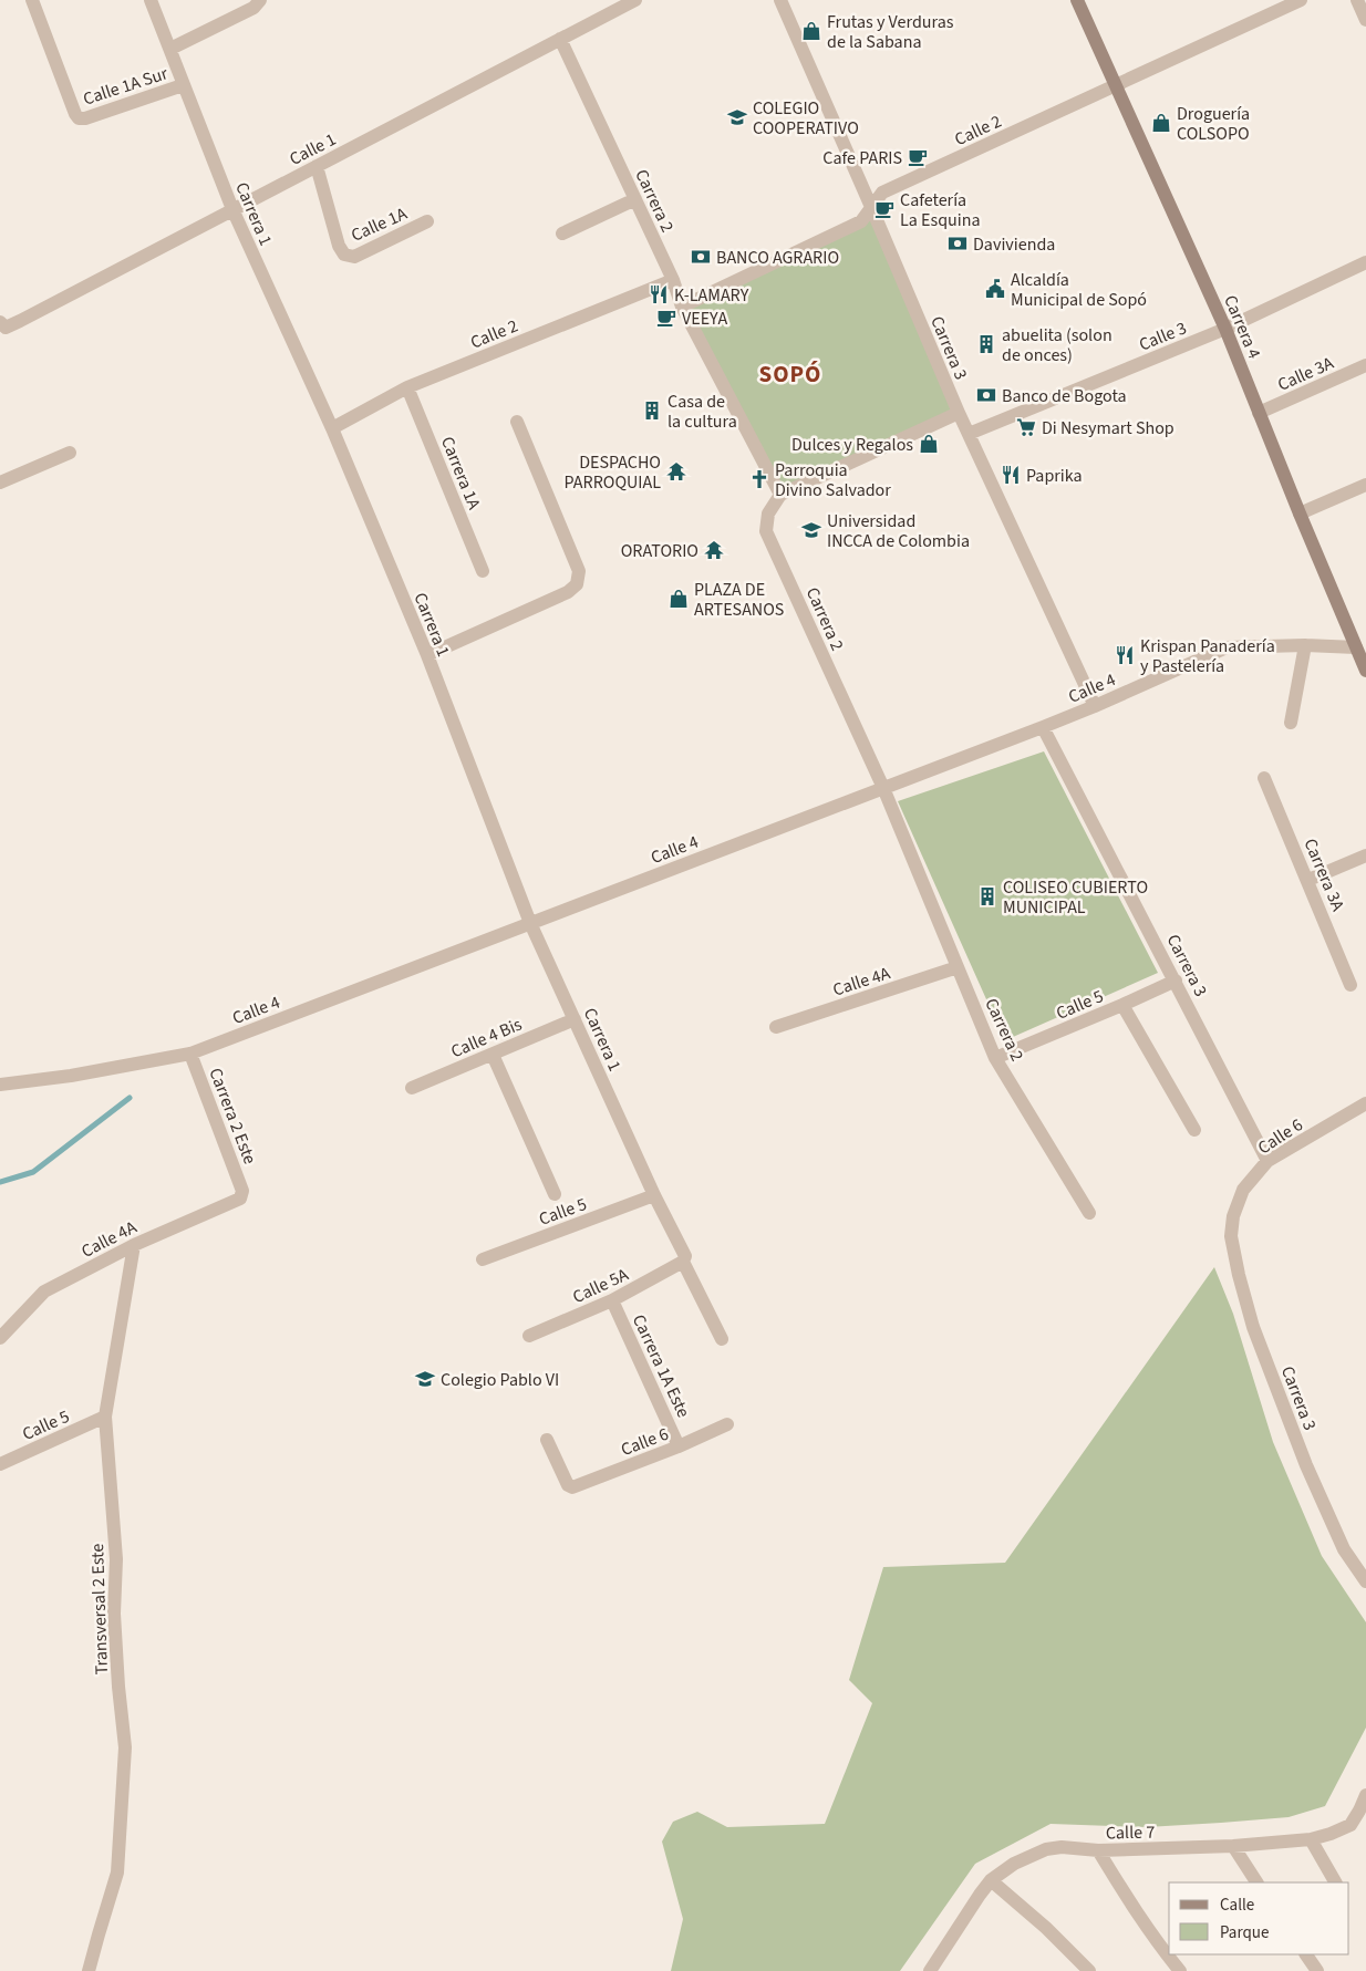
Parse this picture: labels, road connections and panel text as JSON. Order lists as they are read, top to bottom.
{
  "streets": {
    "main road": ["Carrera 4"],
    "street": [
      "Calle 1A Sur",
      "Calle 2",
      "Calle 1",
      "Carrera 2",
      "Carrera 1",
      "Calle 1A",
      "Calle 3",
      "Carrera 3",
      "Calle 3A",
      "Carrera 1A",
      "Calle 4",
      "Carrera 3A",
      "Calle 4A",
      "Calle 5",
      "Calle 4 Bis",
      "Carrera 2 Este",
      "Calle 6",
      "Calle 5A",
      "Carrera 1A Este",
      "Transversal 2 Este",
      "Calle 7"
    ]
  },
  "crossings": [
    ["Calle 1A Sur", "Carrera 1"],
    ["Calle 2", "Carrera 2"],
    ["Calle 2", "Carrera 1"],
    ["Calle 2", "Carrera 4"],
    ["Calle 2", "Carrera 3"],
    ["Calle 2", "Carrera 1A"],
    ["Calle 1", "Carrera 2"],
    ["Calle 1", "Carrera 1"],
    ["Calle 1", "Calle 1A"],
    ["Carrera 2", "Calle 4"],
    ["Carrera 2", "Calle 4A"],
    ["Carrera 2", "Calle 5"],
    ["Carrera 1", "Calle 4"],
    ["Carrera 1", "Calle 5"],
    ["Carrera 1", "Calle 4 Bis"],
    ["Carrera 1", "Calle 5A"],
    ["Carrera 4", "Calle 3"],
    ["Carrera 4", "Calle 3A"],
    ["Carrera 4", "Calle 4"],
    ["Calle 3", "Carrera 3"],
    ["Carrera 3", "Calle 4"],
    ["Carrera 3", "Calle 5"],
    ["Carrera 3", "Calle 6"],
    ["Calle 4", "Carrera 2 Este"],
    ["Calle 4A", "Carrera 2 Este"],
    ["Calle 4A", "Transversal 2 Este"],
    ["Calle 5", "Transversal 2 Este"],
    ["Calle 6", "Carrera 1A Este"],
    ["Calle 5A", "Carrera 1A Este"]
  ],
  "districts": ["SOPÓ"],
  "places": {
    "shop": [
      "Frutas y Verduras de la Sabana",
      "Droguería COLSOPO",
      "Dulces y Regalos",
      "PLAZA DE ARTESANOS"
    ],
    "school or university": ["COLEGIO COOPERATIVO", "Universidad INCCA de Colombia", "Colegio Pablo VI"],
    "cafe": ["Cafe PARIS", "Cafetería La Esquina", "VEEYA"],
    "bank": ["Davivienda", "BANCO AGRARIO", "Banco de Bogota"],
    "public building": ["Alcaldía Municipal de Sopó"],
    "restaurant": ["K-LAMARY", "Paprika", "Krispan Panadería y Pastelería"],
    "building": ["abuelita (solon de onces)", "Casa de la cultura", "COLISEO CUBIERTO MUNICIPAL"],
    "supermarket": ["Di Nesymart Shop"],
    "temple": ["DESPACHO PARROQUIAL", "ORATORIO"],
    "church": ["Parroquia Divino Salvador"]
  },
  "legend": ["Calle", "Parque"]
}
